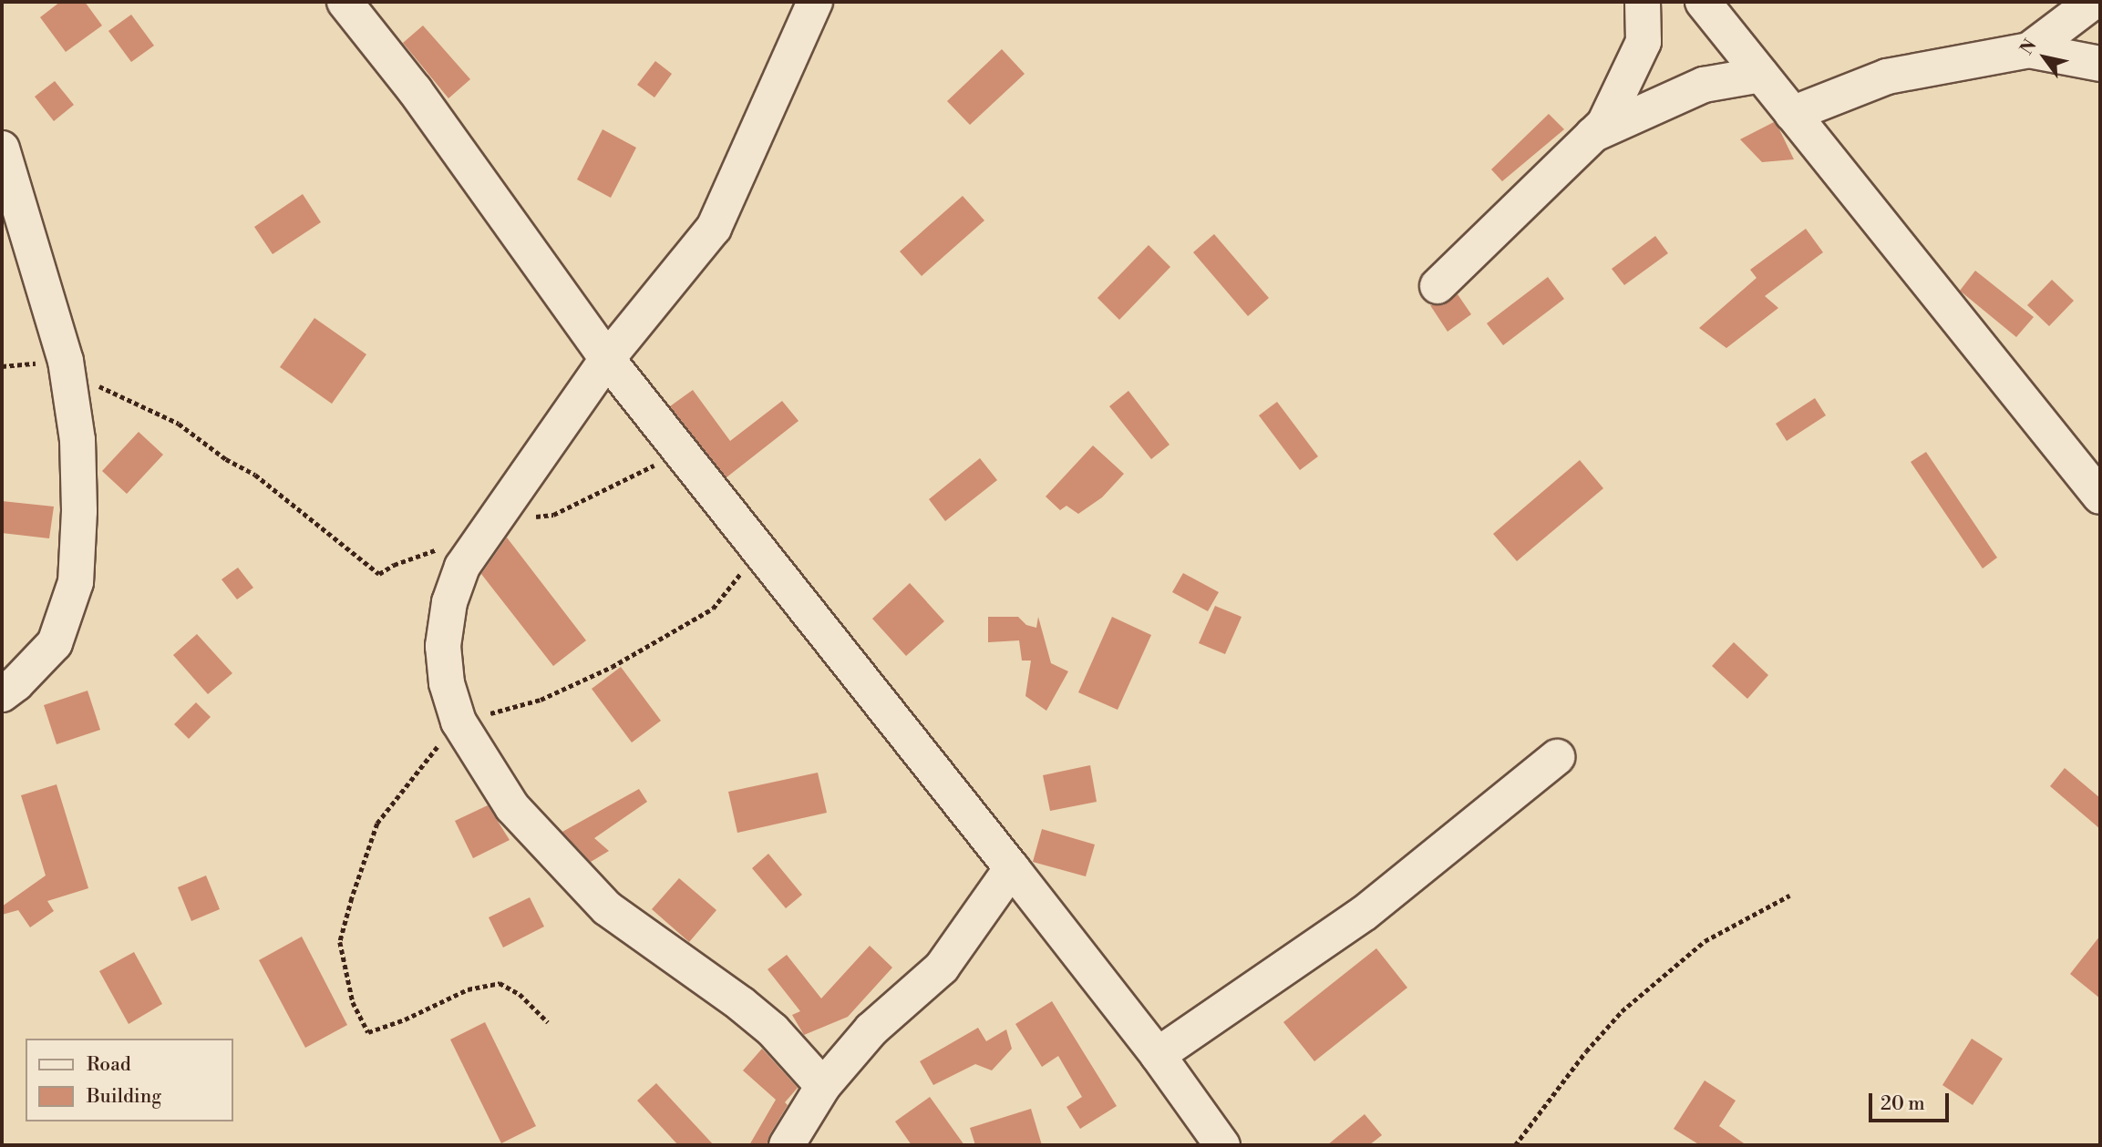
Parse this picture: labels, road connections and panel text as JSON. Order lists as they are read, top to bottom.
{
  "legend": ["Road", "Building"],
  "scale_bar": "20 m",
  "north": "top left"
}
